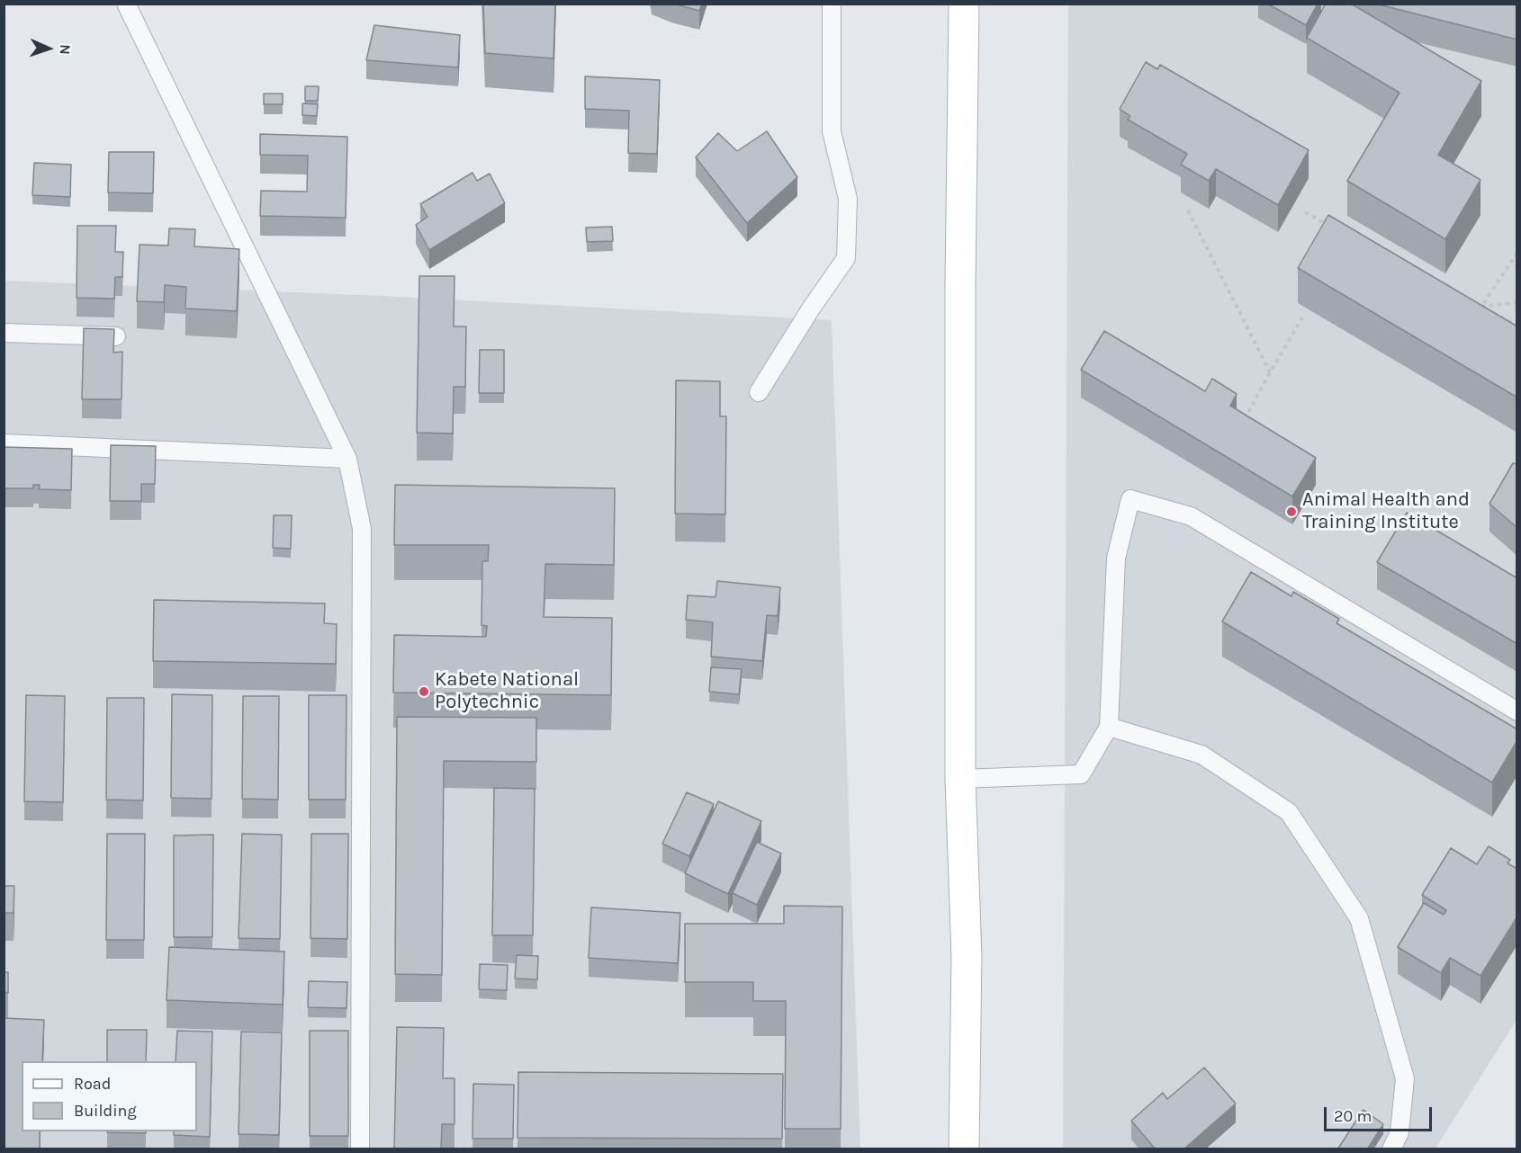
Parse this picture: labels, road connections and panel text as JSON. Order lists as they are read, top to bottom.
{
  "places": ["Animal Health and Training Institute", "Kabete National Polytechnic"],
  "legend": ["Road", "Building"],
  "scale_bar": "20 m",
  "north": "right"
}
